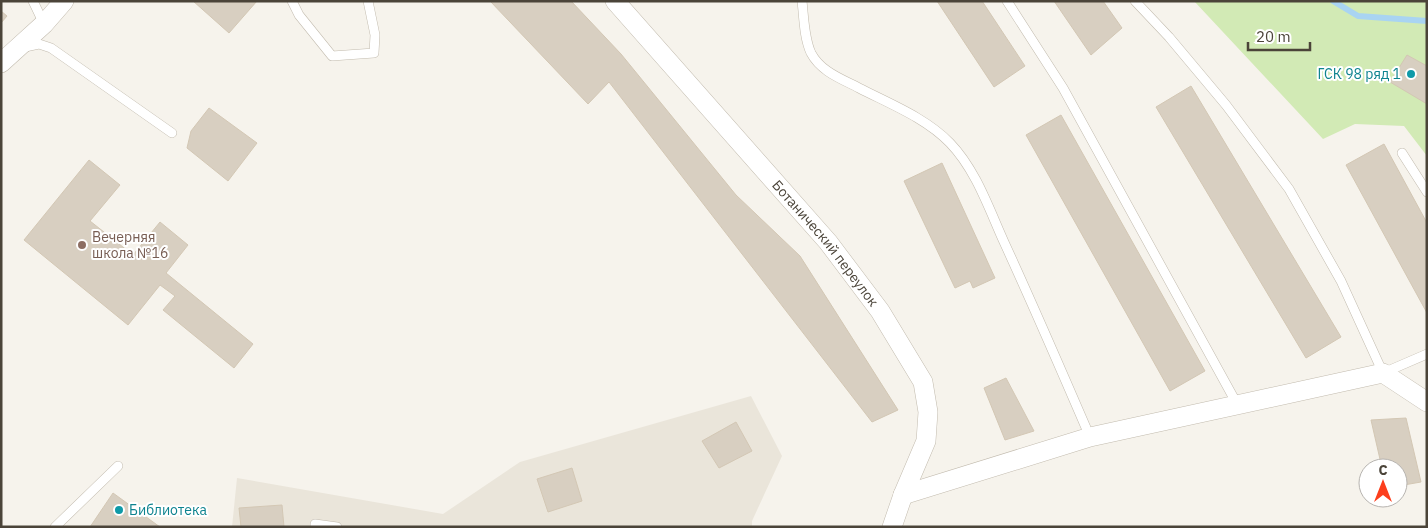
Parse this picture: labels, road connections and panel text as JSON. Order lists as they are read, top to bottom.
{
  "streets": {
    "street": ["Ботанический переулок"]
  },
  "places": ["ГСК 98 ряд 1", "Вечерняя школа №16", "Библиотека"],
  "scale_bar": "20 m",
  "north": "top"
}
